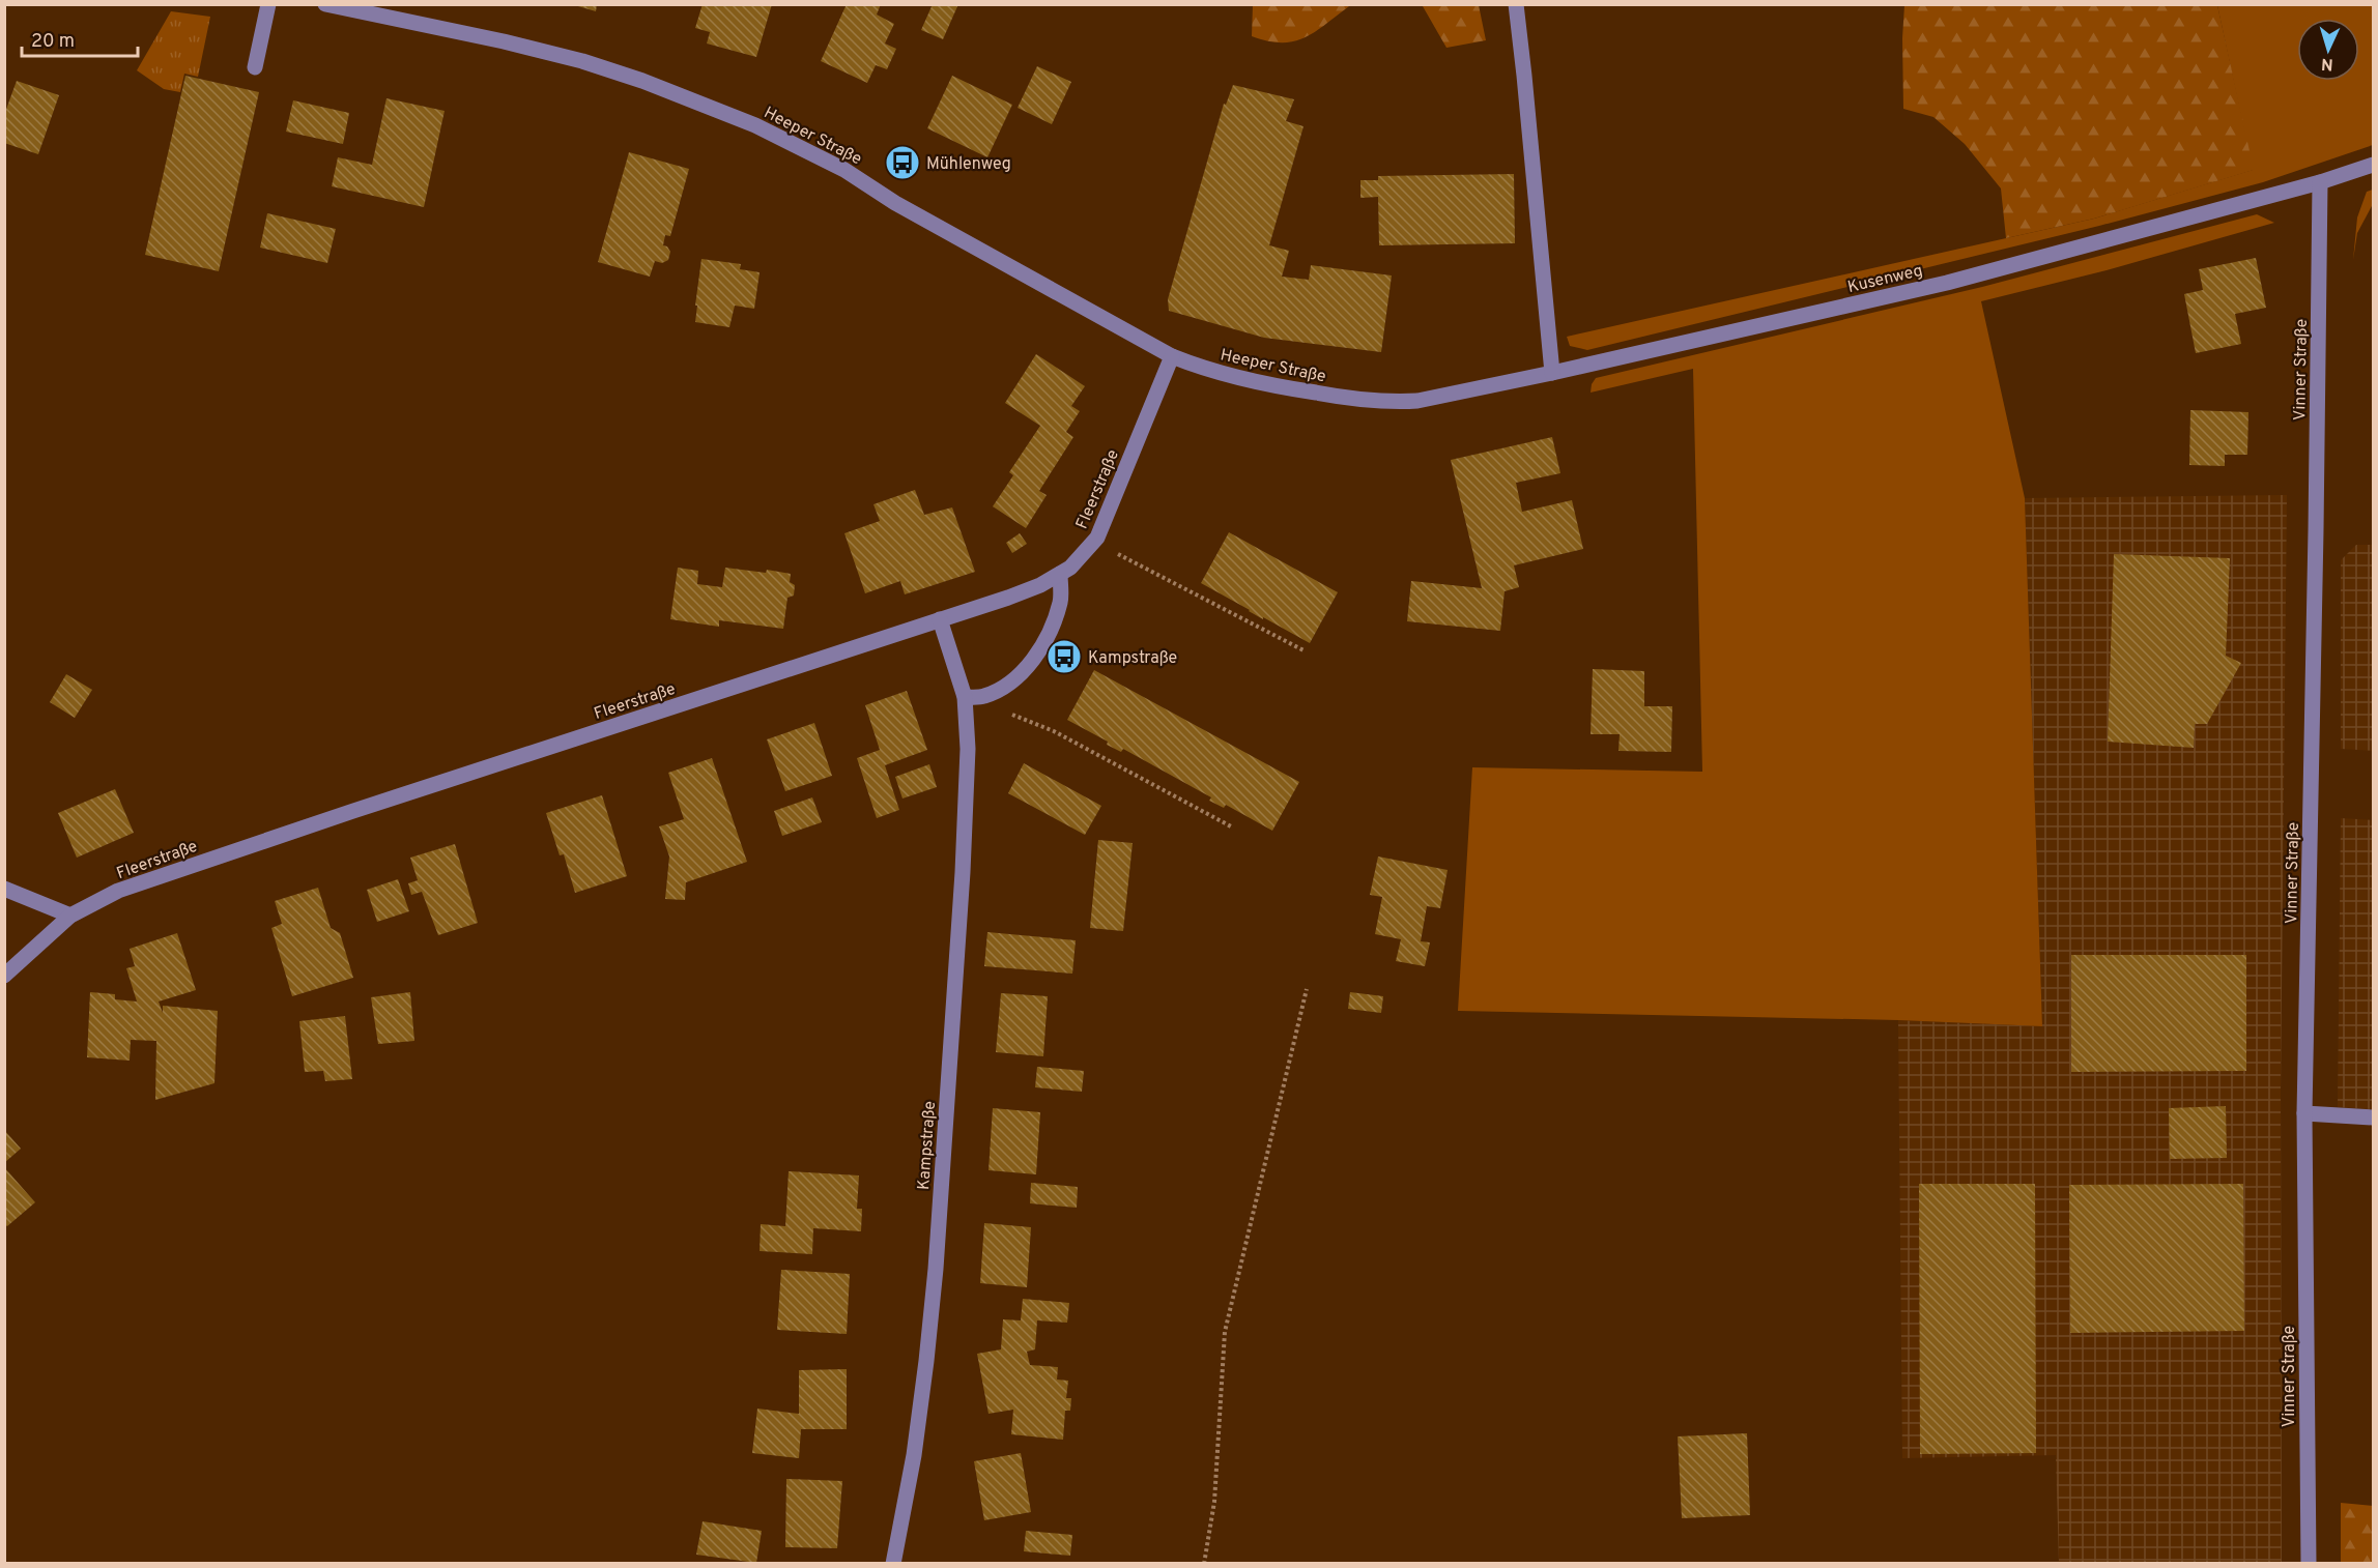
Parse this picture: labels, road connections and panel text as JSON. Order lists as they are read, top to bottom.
{
  "streets": {
    "street": [
      "Heeper Straße",
      "Kusenweg",
      "Vinner Straße",
      "Fleerstraße",
      "Kampstraße"
    ]
  },
  "crossings": [
    ["Heeper Straße", "Kusenweg"],
    ["Heeper Straße", "Fleerstraße"],
    ["Kusenweg", "Vinner Straße"],
    ["Fleerstraße", "Kampstraße"]
  ],
  "places": {
    "bus stop": ["Mühlenweg", "Kampstraße"]
  },
  "scale_bar": "20 m",
  "north": "bottom"
}
